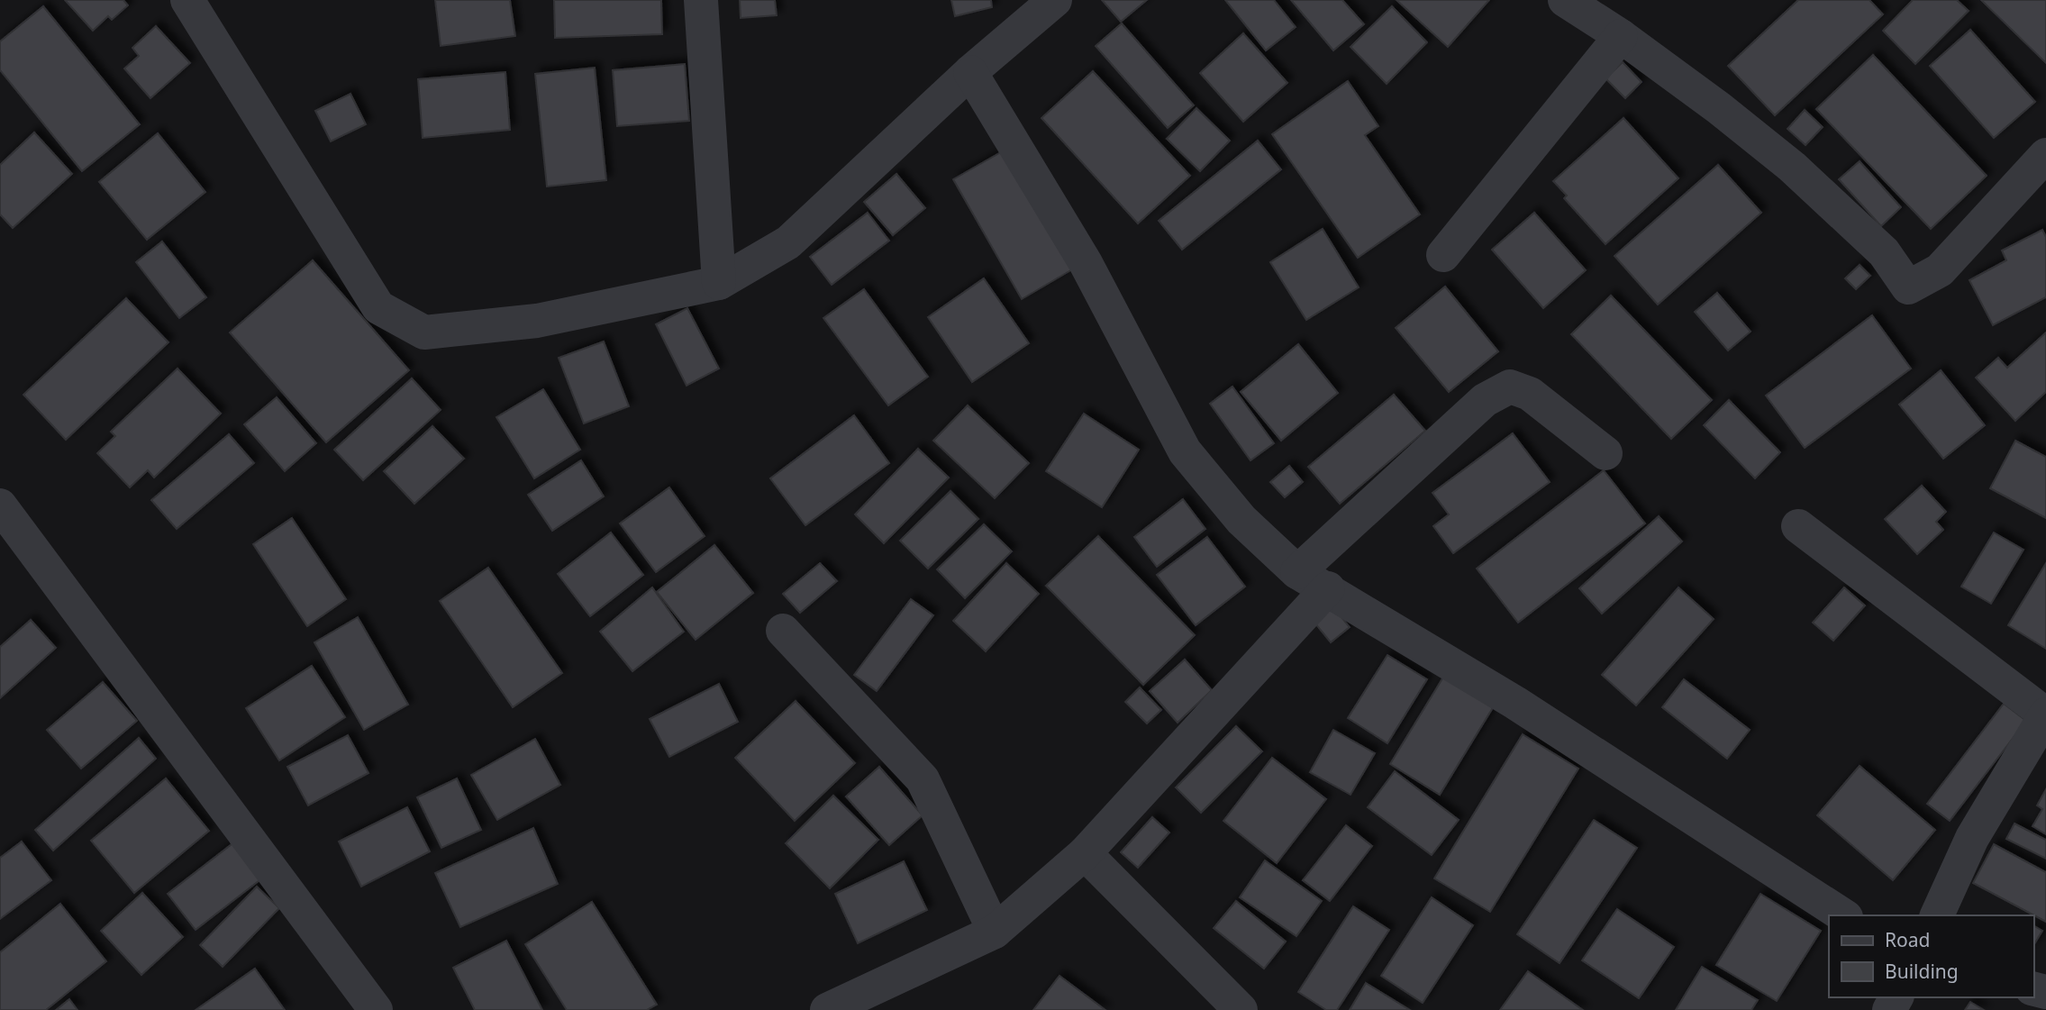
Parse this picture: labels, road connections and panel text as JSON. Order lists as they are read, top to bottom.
{
  "legend": ["Road", "Building"]
}
